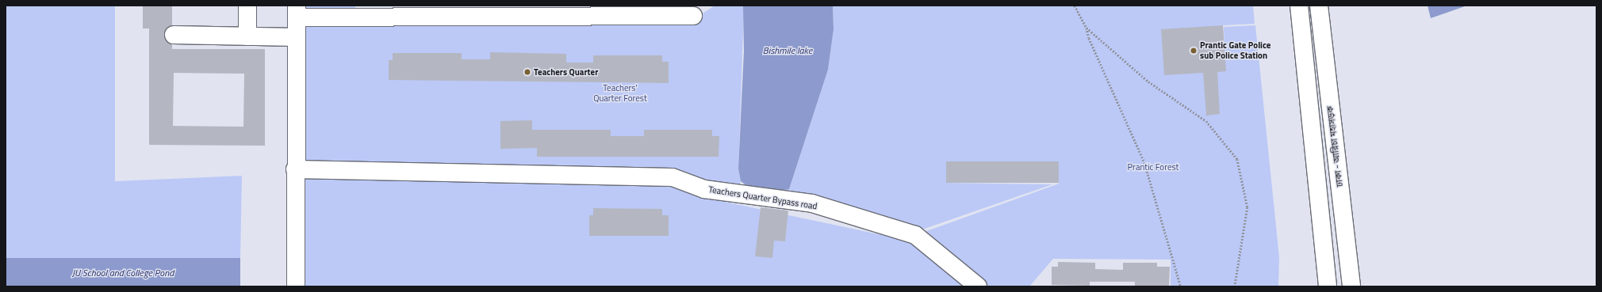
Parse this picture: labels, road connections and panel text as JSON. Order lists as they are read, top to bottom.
{
  "streets": {
    "main road": ["ঢাকা - আরিচা মহাসড়ক", "Teachers Quarter Bypass road"]
  },
  "water": ["Bishmile lake", "JU School and College Pond"],
  "parks": ["Teachers' Quarter Forest", "Prantic Forest"],
  "places": ["Prantic Gate Police sub Police Station", "Teachers Quarter"]
}
